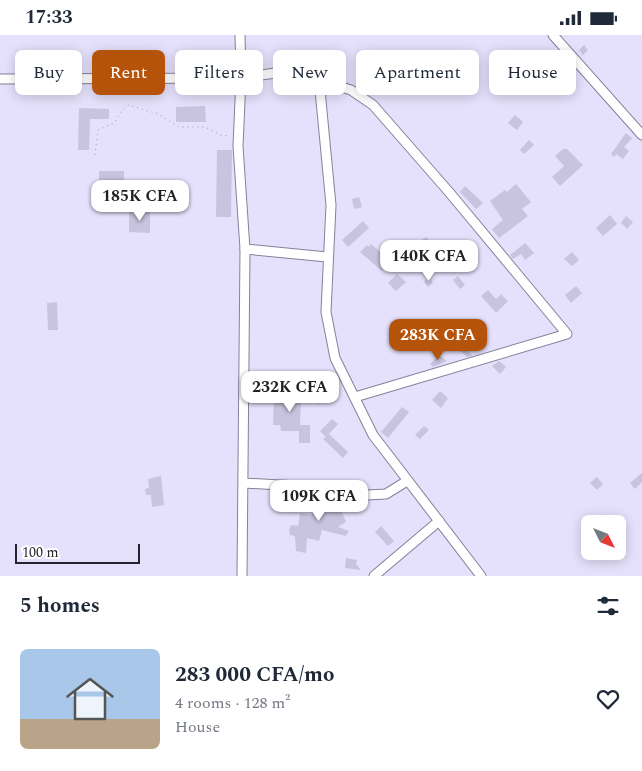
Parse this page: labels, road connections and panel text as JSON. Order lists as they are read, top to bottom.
{
  "scale_bar": "100 m",
  "north": "bottom right",
  "page": {
    "status": "17:33",
    "chip": [
      "Buy",
      "Rent",
      "Filters",
      "New",
      "Apartment",
      "House"
    ],
    "price": [
      "185K CFA",
      "140K CFA",
      "283K CFA",
      "232K CFA",
      "109K CFA"
    ],
    "scale": "100 m",
    "heading": "5 homes",
    "list": [
      {
        "name": "283 000 CFA/mo",
        "note": "4 rooms · 128 m² · House"
      }
    ]
  }
}
